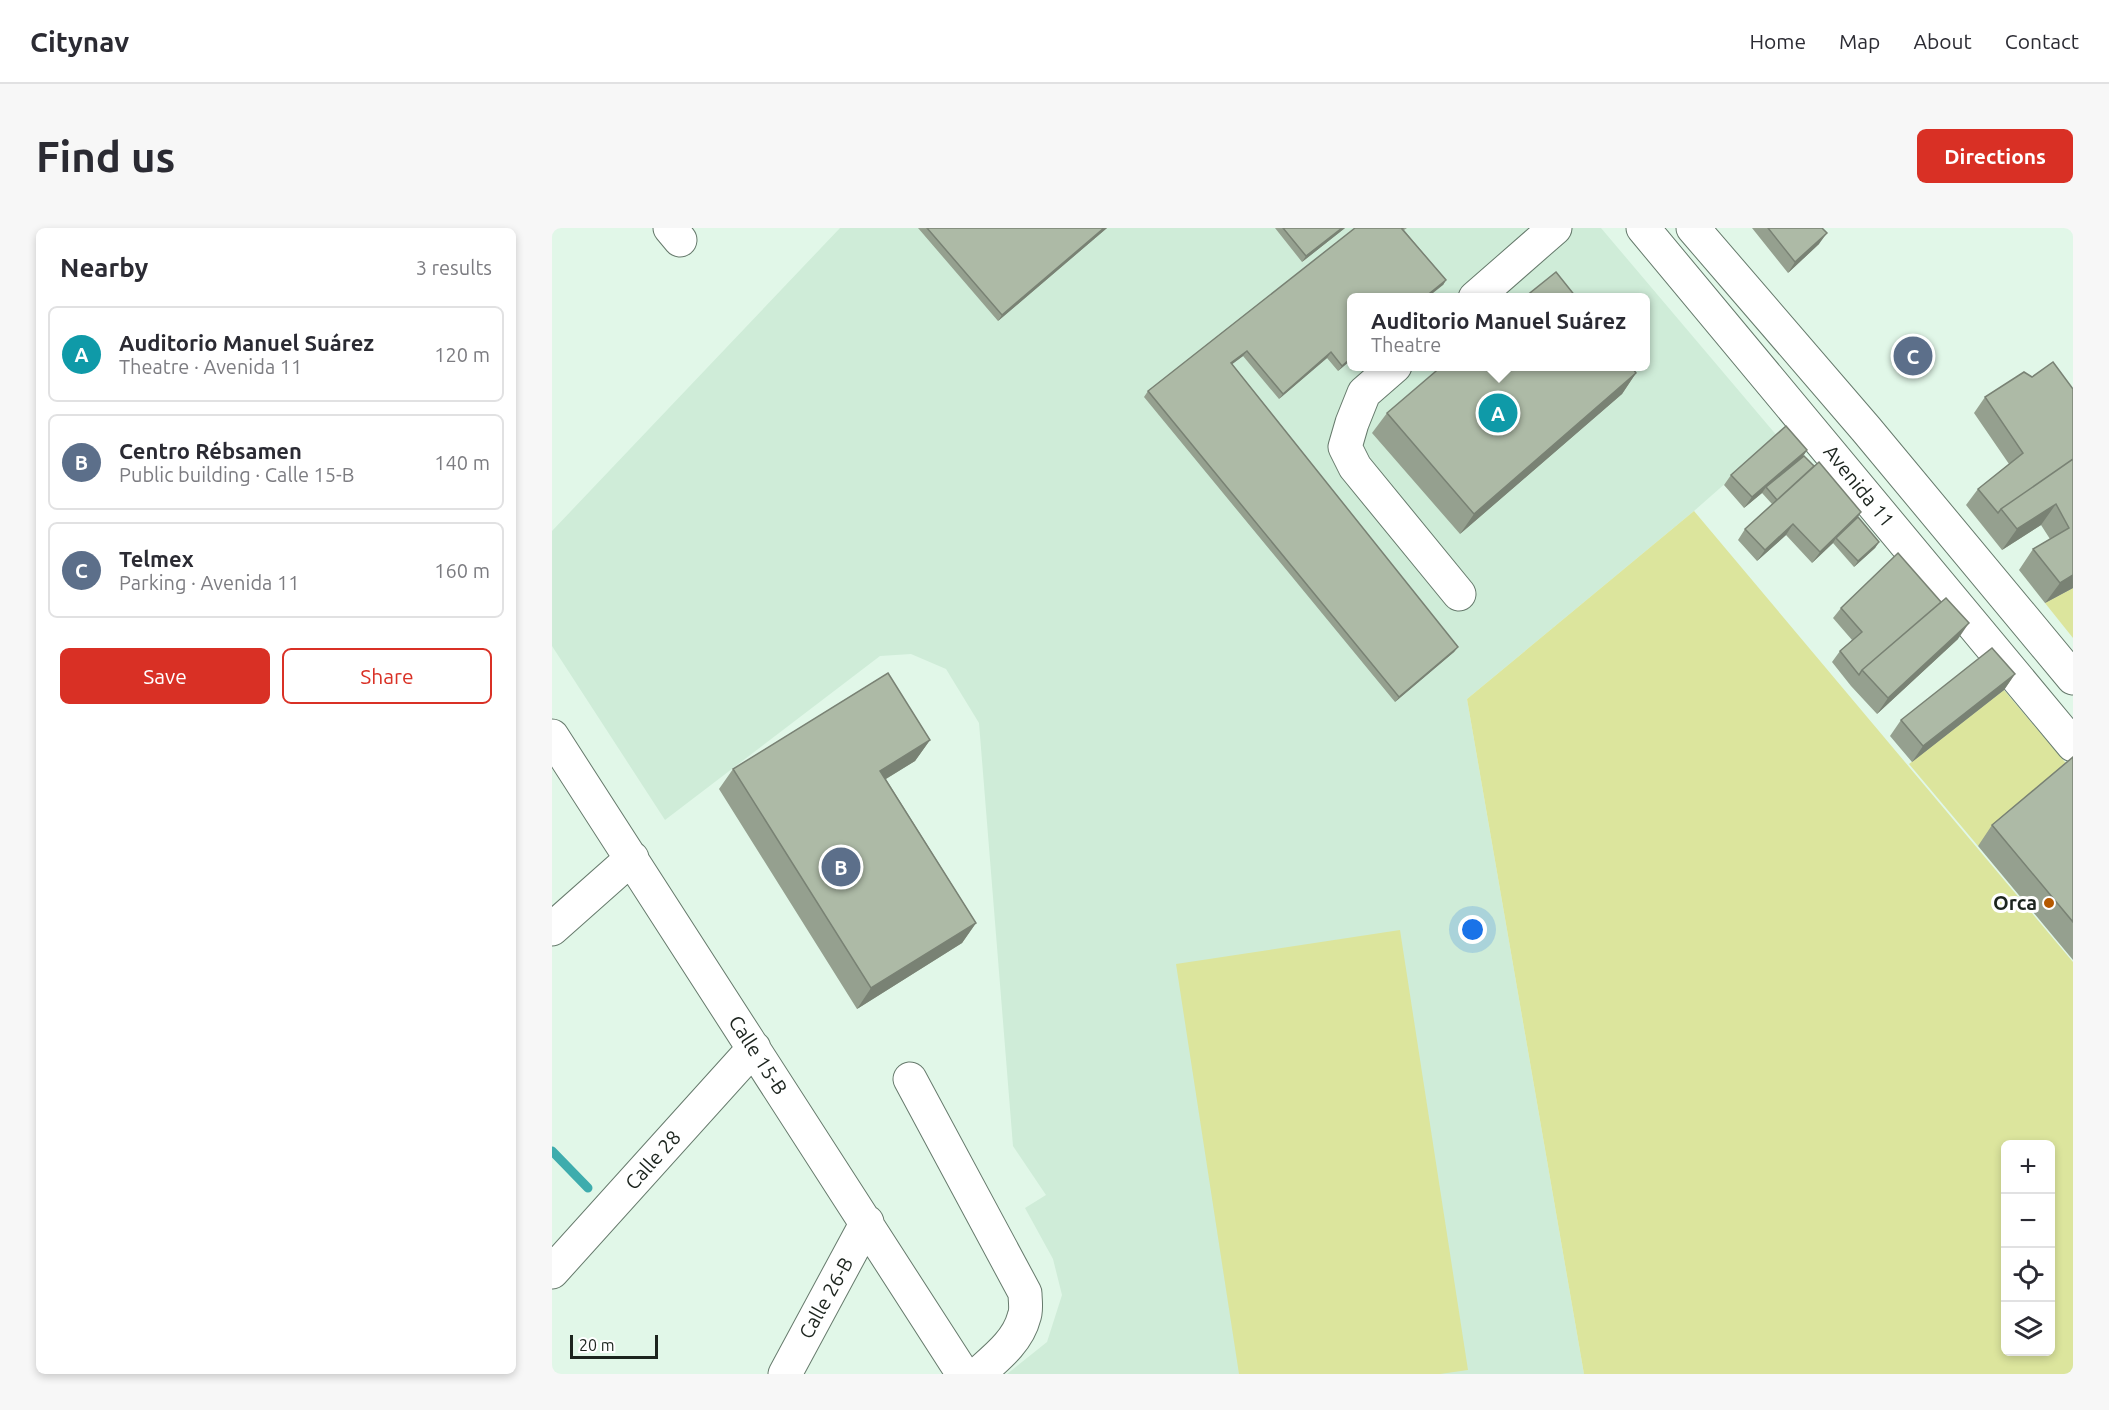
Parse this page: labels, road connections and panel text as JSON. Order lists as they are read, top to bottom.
{
  "streets": {
    "main road": [
      "Avenida 11",
      "Calle 15-B",
      "Calle 28",
      "Calle 26-B"
    ]
  },
  "crossings": [
    ["Calle 15-B", "Calle 28"],
    ["Calle 15-B", "Calle 26-B"]
  ],
  "places": ["Orca"],
  "scale_bar": "20 m",
  "page": {
    "header": "Citynav",
    "nav": [
      "Home",
      "Map",
      "About",
      "Contact"
    ],
    "buttons": [
      "Directions",
      ["Save", "Share"]
    ],
    "title": "Find us",
    "heading": ["Nearby", "3 results"],
    "popup": ["Auditorio Manuel Suárez", "Theatre"],
    "list": [
      {
        "mark": "A",
        "name": "Auditorio Manuel Suárez",
        "note": "Theatre · Avenida 11",
        "value": "120 m"
      },
      {
        "mark": "B",
        "name": "Centro Rébsamen",
        "note": "Public building · Calle 15-B",
        "value": "140 m"
      },
      {
        "mark": "C",
        "name": "Telmex",
        "note": "Parking · Avenida 11",
        "value": "160 m"
      }
    ],
    "pins": ["C", "A", "B"],
    "map_buttons": ["+", "−"],
    "scale": "20 m"
  }
}
